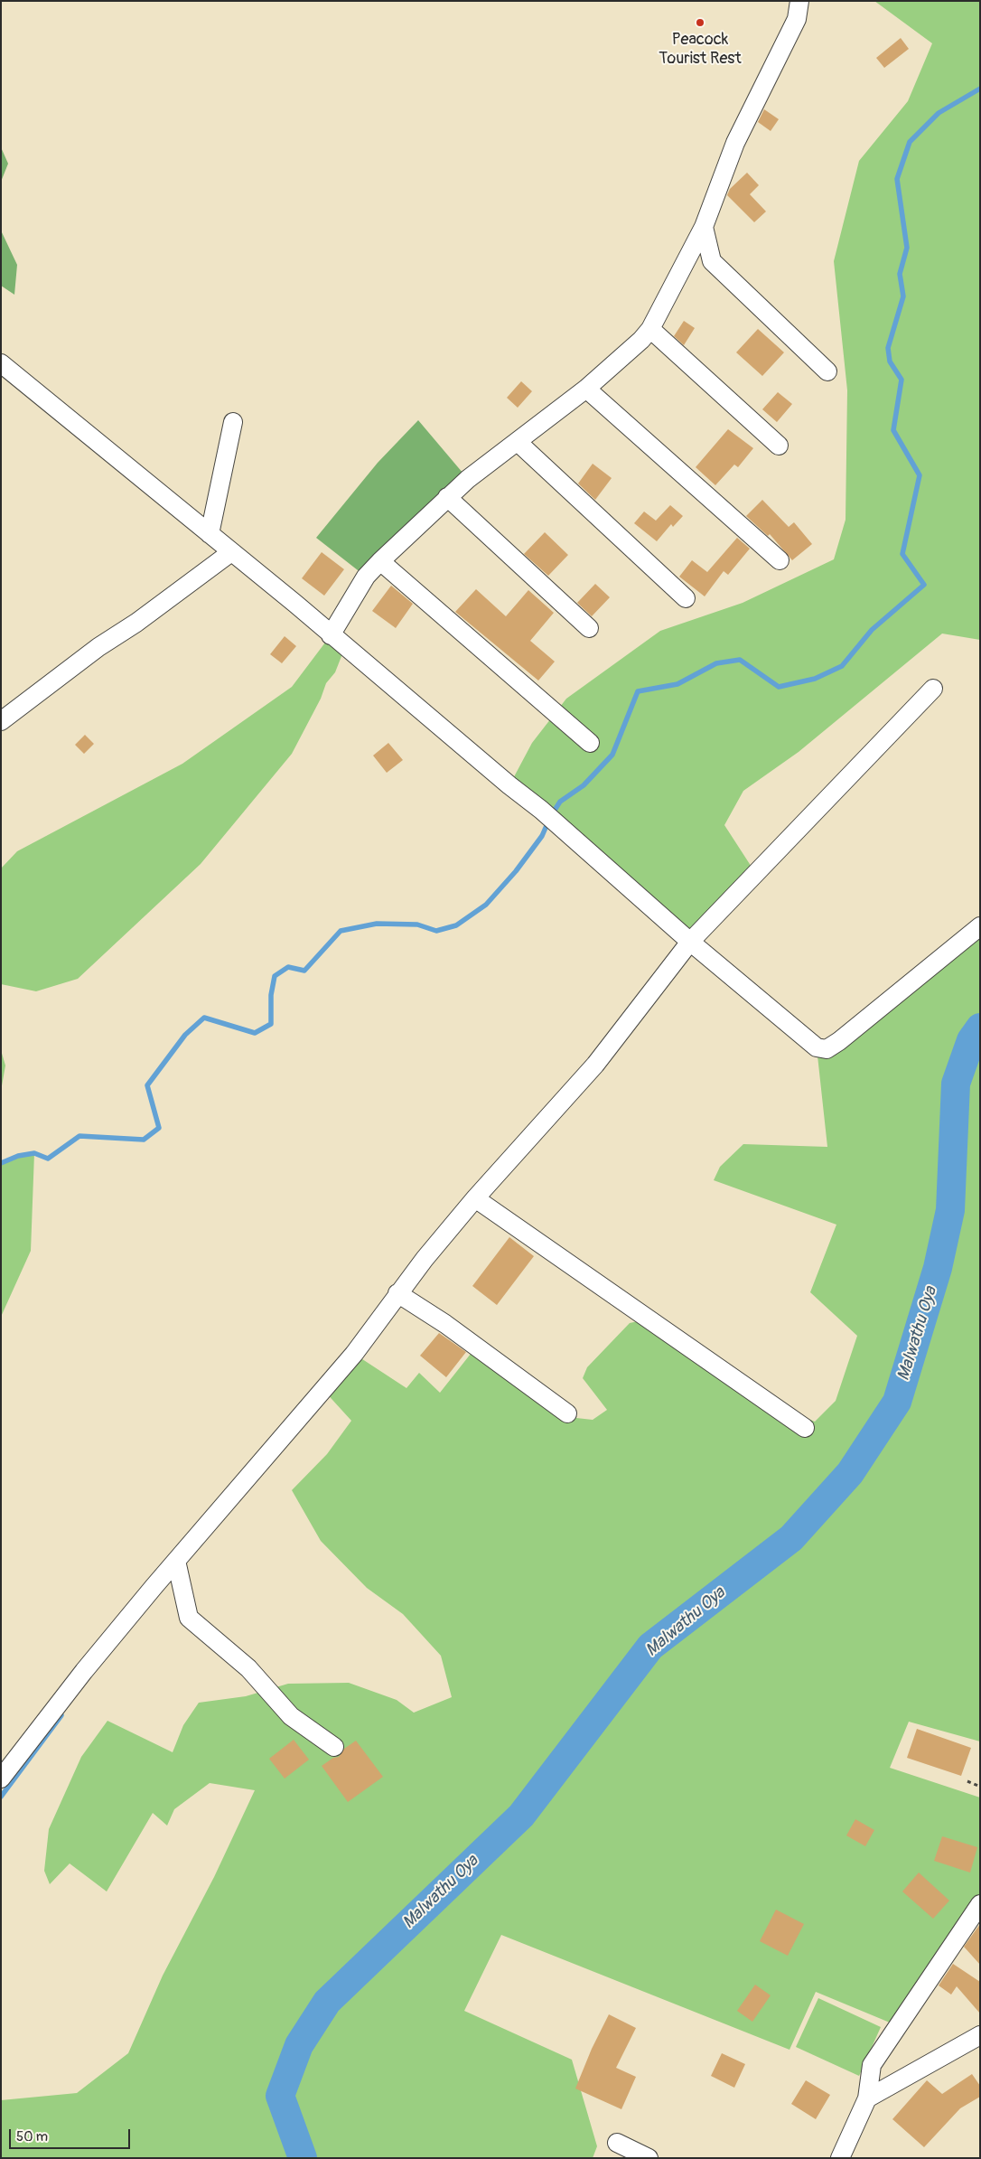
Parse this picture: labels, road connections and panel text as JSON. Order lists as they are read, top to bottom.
{
  "water": ["Malwathu Oya"],
  "places": ["Peacock Tourist Rest"],
  "scale_bar": "50 m"
}
